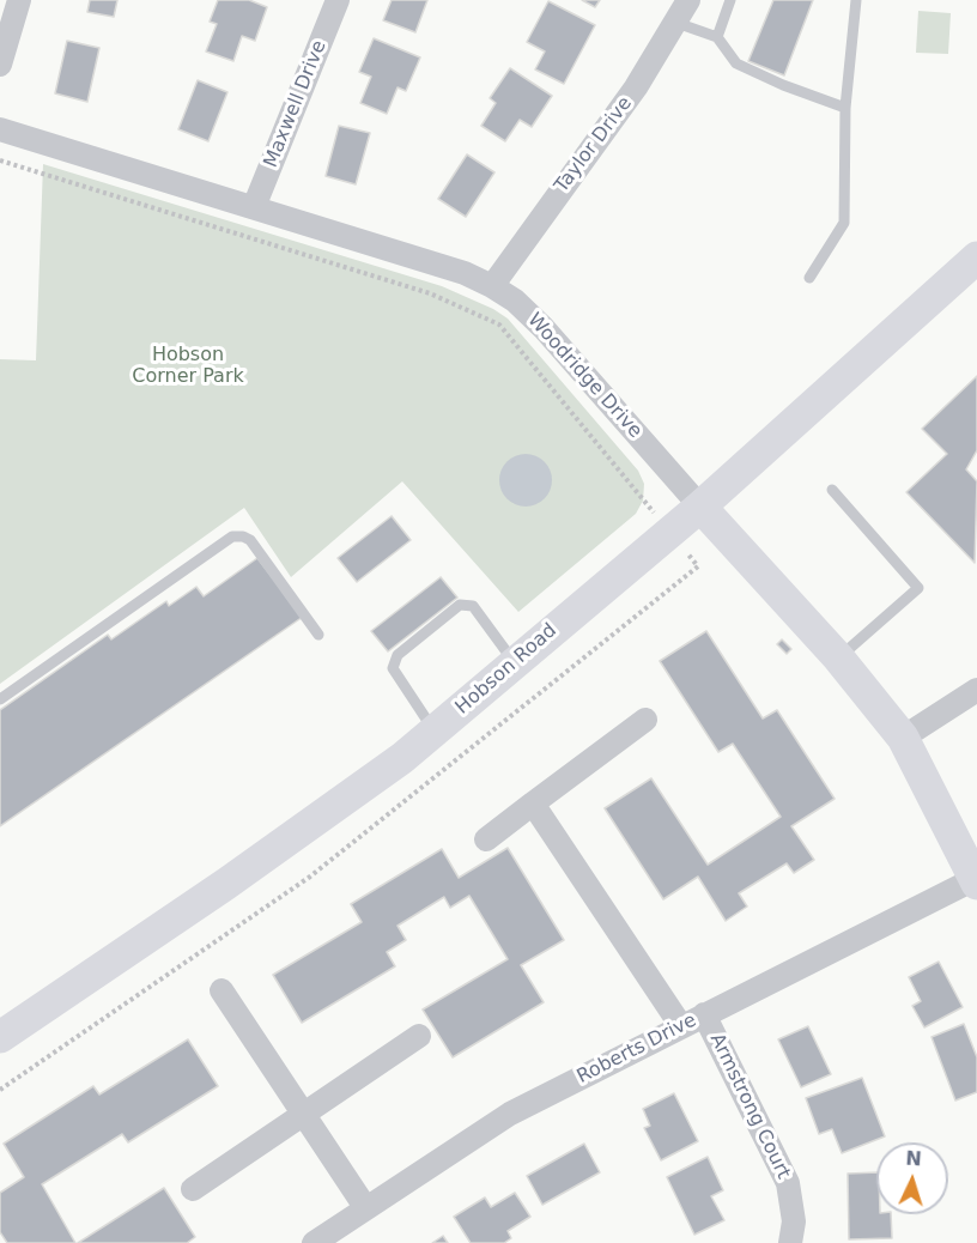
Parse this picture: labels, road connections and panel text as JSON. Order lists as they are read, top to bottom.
{
  "streets": {
    "main road": ["Woodridge Drive", "Hobson Road"],
    "street": [
      "Maxwell Drive",
      "Taylor Drive",
      "Roberts Drive",
      "Armstrong Court"
    ]
  },
  "crossings": [
    ["Maxwell Drive", "Woodridge Drive"],
    ["Taylor Drive", "Woodridge Drive"],
    ["Woodridge Drive", "Hobson Road"],
    ["Woodridge Drive", "Roberts Drive"],
    ["Roberts Drive", "Armstrong Court"]
  ],
  "parks": ["Hobson Corner Park"],
  "north": "top"
}
